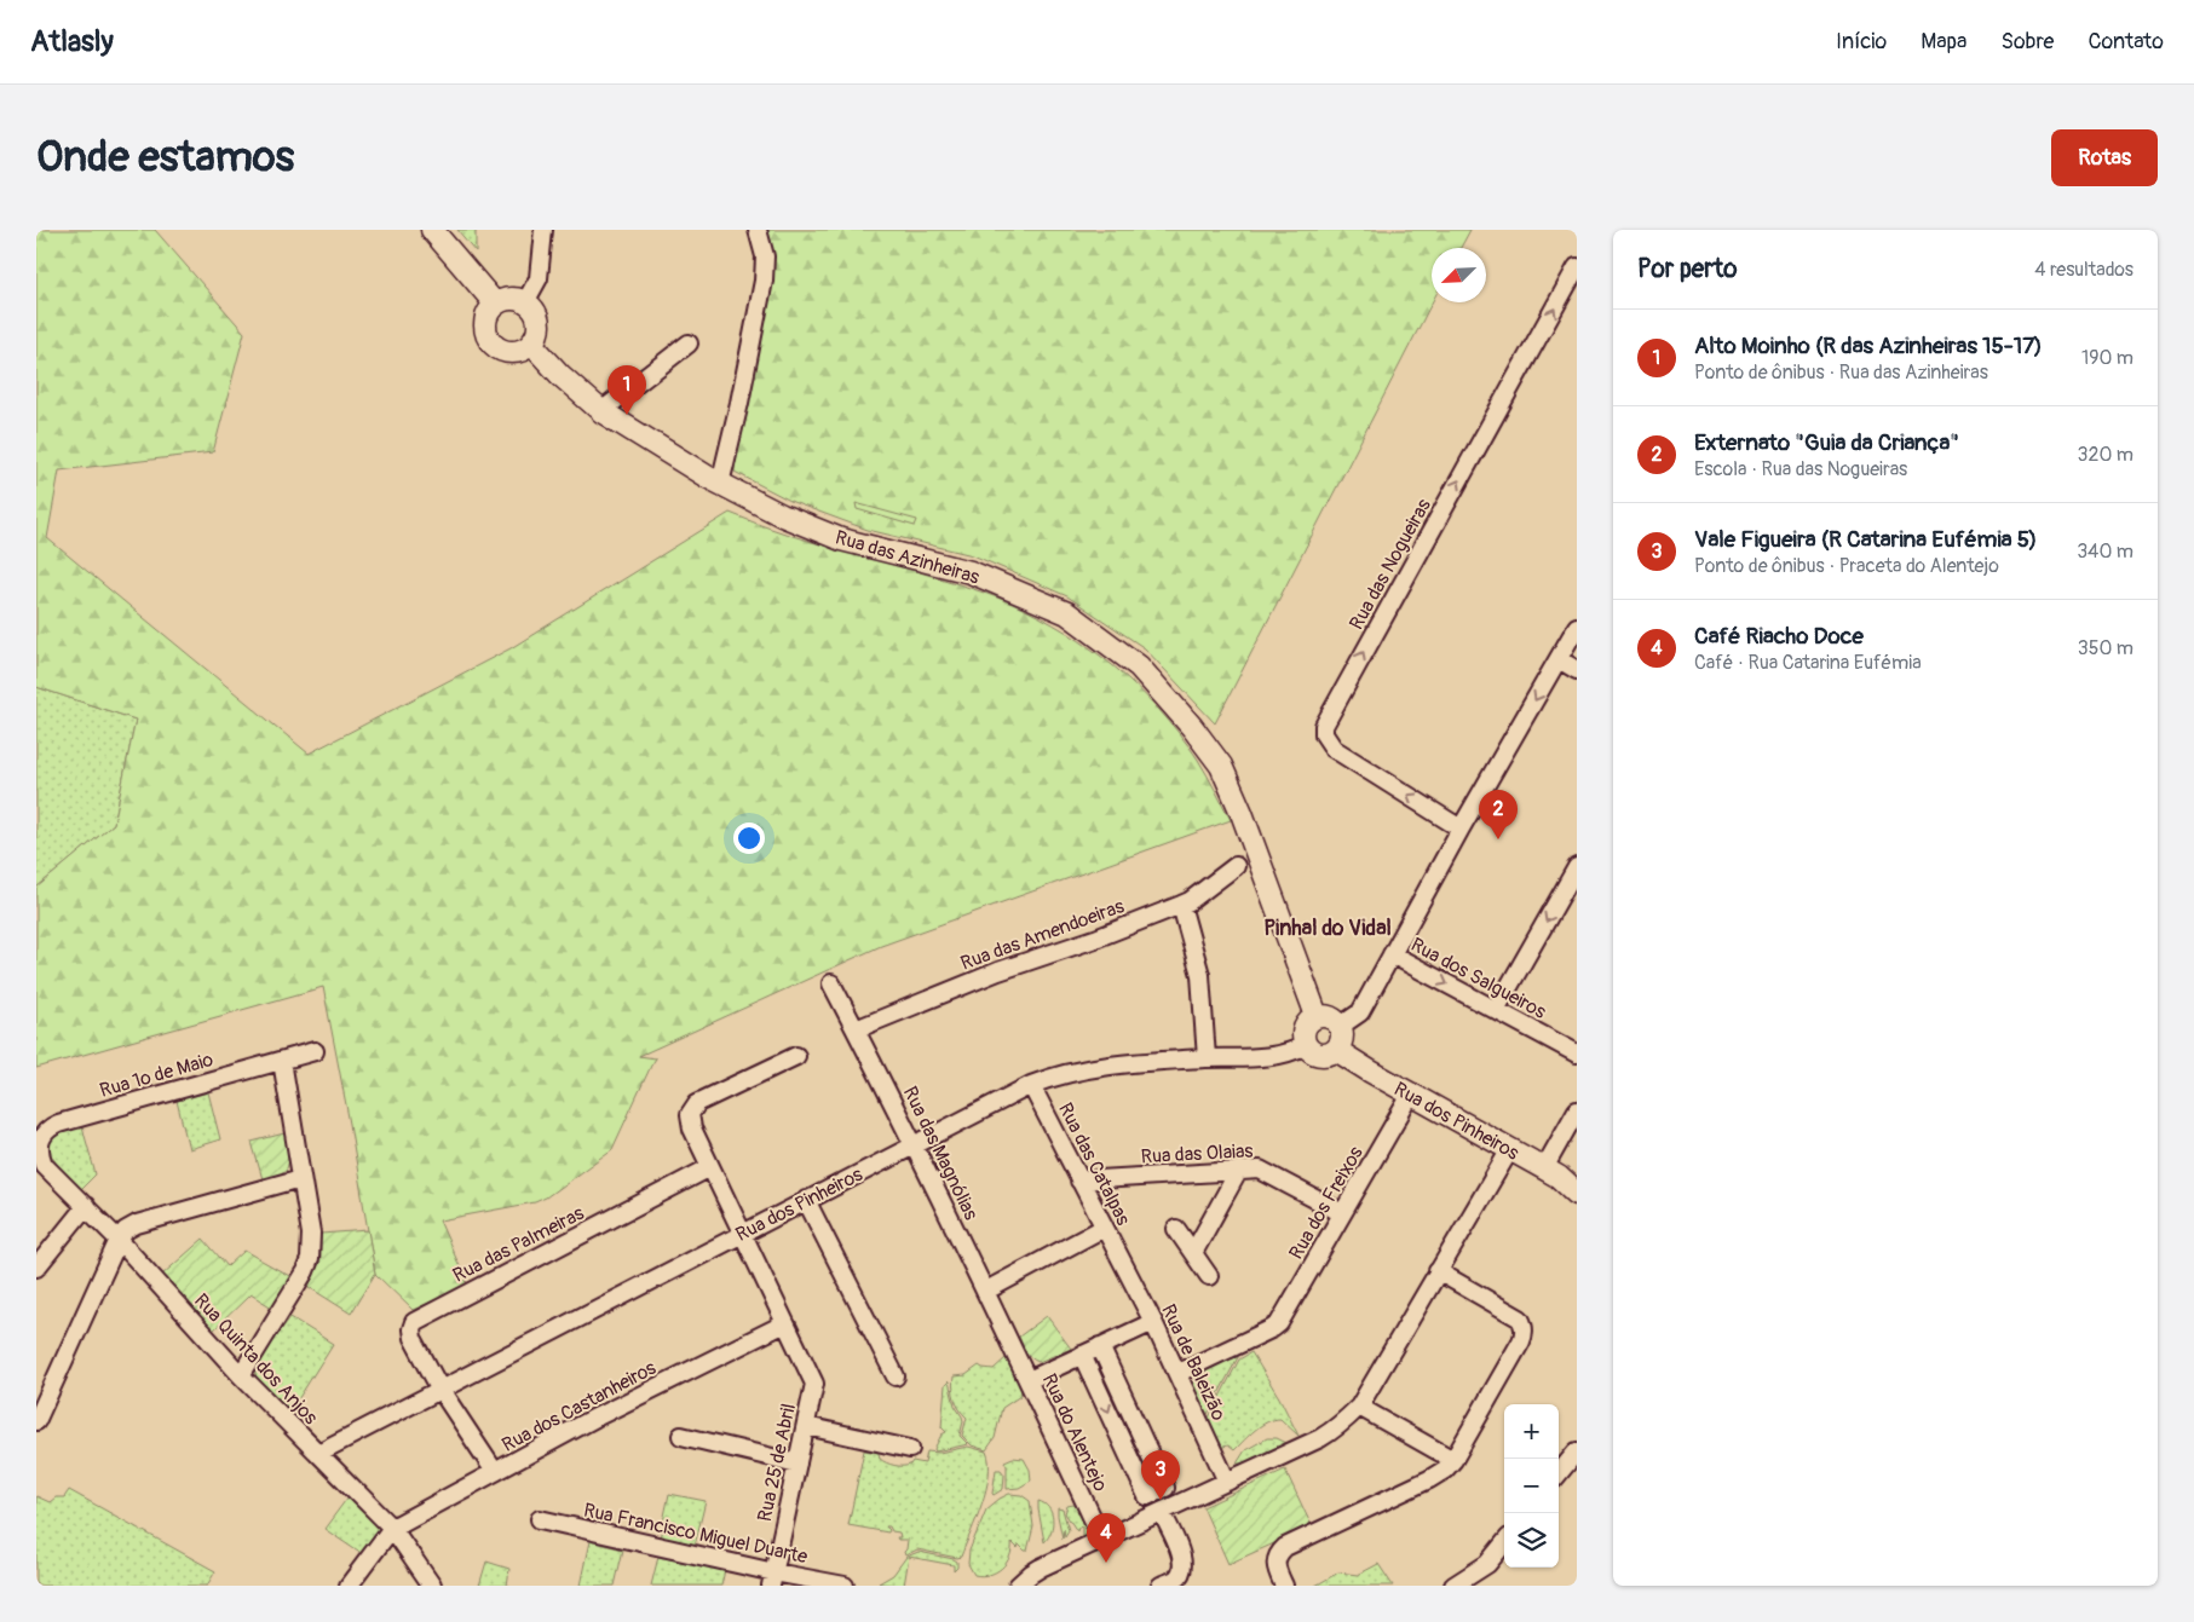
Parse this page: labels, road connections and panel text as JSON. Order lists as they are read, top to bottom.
{
  "streets": {
    "street": [
      "Rua das Azinheiras",
      "Rua das Nogueiras",
      "Rua das Amendoeiras",
      "Rua dos Salgueiros",
      "Rua 1º de Maio",
      "Rua dos Pinheiros",
      "Rua das Magnólias",
      "Rua das Olaias",
      "Rua das Catalpas",
      "Rua dos Freixos",
      "Rua das Palmeiras",
      "Rua Quinta dos Anjos",
      "Rua de Baleizão",
      "Rua dos Castanheiros",
      "Rua do Alentejo",
      "Rua 25 de Abril",
      "Rua Francisco Miguel Duarte"
    ]
  },
  "crossings": [
    ["Rua das Azinheiras", "Rua dos Pinheiros"],
    ["Rua das Amendoeiras", "Rua das Magnólias"],
    ["Rua 1º de Maio", "Rua Quinta dos Anjos"],
    ["Rua dos Pinheiros", "Rua das Magnólias"],
    ["Rua dos Pinheiros", "Rua das Catalpas"],
    ["Rua dos Pinheiros", "Rua dos Freixos"],
    ["Rua dos Pinheiros", "Rua das Palmeiras"],
    ["Rua dos Pinheiros", "Rua Quinta dos Anjos"],
    ["Rua das Magnólias", "Rua do Alentejo"],
    ["Rua das Olaias", "Rua das Catalpas"],
    ["Rua das Olaias", "Rua dos Freixos"],
    ["Rua das Catalpas", "Rua de Baleizão"],
    ["Rua dos Freixos", "Rua de Baleizão"],
    ["Rua Quinta dos Anjos", "Rua dos Castanheiros"],
    ["Rua dos Castanheiros", "Rua 25 de Abril"],
    ["Rua 25 de Abril", "Rua Francisco Miguel Duarte"]
  ],
  "one_way": ["Rua das Nogueiras", "Rua dos Salgueiros"],
  "districts": ["Pinhal do Vidal"],
  "north": "bottom left",
  "page": {
    "header": "Atlasly",
    "nav": [
      "Início",
      "Mapa",
      "Sobre",
      "Contato"
    ],
    "buttons": "Rotas",
    "title": "Onde estamos",
    "heading": ["Por perto", "4 resultados"],
    "list": [
      {
        "mark": "1",
        "name": "Alto Moinho (R das Azinheiras 15-17)",
        "note": "Ponto de ônibus · Rua das Azinheiras",
        "value": "190 m"
      },
      {
        "mark": "2",
        "name": "Externato \"Guia da Criança\"",
        "note": "Escola · Rua das Nogueiras",
        "value": "320 m"
      },
      {
        "mark": "3",
        "name": "Vale Figueira (R Catarina Eufémia 5)",
        "note": "Ponto de ônibus · Praceta do Alentejo",
        "value": "340 m"
      },
      {
        "mark": "4",
        "name": "Café Riacho Doce",
        "note": "Café · Rua Catarina Eufémia",
        "value": "350 m"
      }
    ],
    "pins": [
      "1",
      "2",
      "3",
      "4"
    ],
    "map_buttons": ["+", "−"]
  }
}
